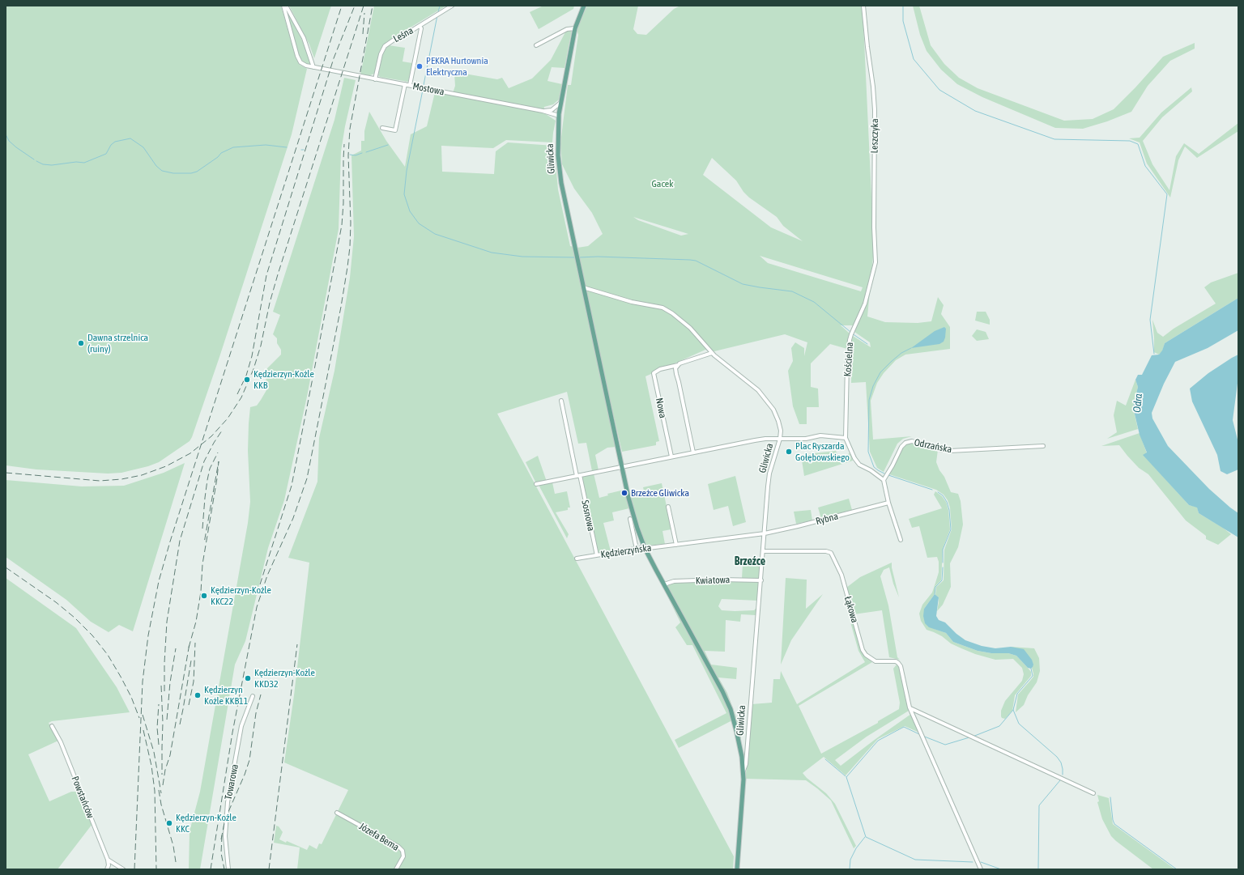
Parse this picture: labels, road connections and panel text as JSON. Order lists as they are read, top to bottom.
{
  "streets": {
    "main road": ["Gliwicka"],
    "street": [
      "Leśna",
      "Mostowa",
      "Leszczyka",
      "Kościelna",
      "Nowa",
      "Odrzańska",
      "Sosnowa",
      "Rybna",
      "Kędzierzyńska",
      "Kwiatowa",
      "Łąkowa",
      "Towarowa",
      "Powstańców",
      "Józefa Bema"
    ]
  },
  "crossings": [
    ["Leśna", "Mostowa"],
    ["Mostowa", "Gliwicka"],
    ["Leszczyka", "Kościelna"],
    ["Gliwicka", "Nowa"],
    ["Gliwicka", "Rybna"],
    ["Gliwicka", "Kędzierzyńska"],
    ["Gliwicka", "Kwiatowa"],
    ["Gliwicka", "Łąkowa"],
    ["Sosnowa", "Kędzierzyńska"],
    ["Rybna", "Kędzierzyńska"]
  ],
  "districts": ["Brzeźce"],
  "water": ["Odra"],
  "parks": ["Gacek"],
  "places": [
    "PEKRA Hurtownia Elektryczna",
    "Dawna strzelnica (ruiny)",
    "Kędzierzyn-Koźle KKB",
    "Plac Ryszarda Gołębowskiego",
    "Brzeźce Gliwicka",
    "Kędzierzyn-Koźle KKC22",
    "Kędzierzyn-Koźle KKD32",
    "Kędzierzyn Koźle KKB11",
    "Kędzierzyn-Koźle KKC"
  ]
}
